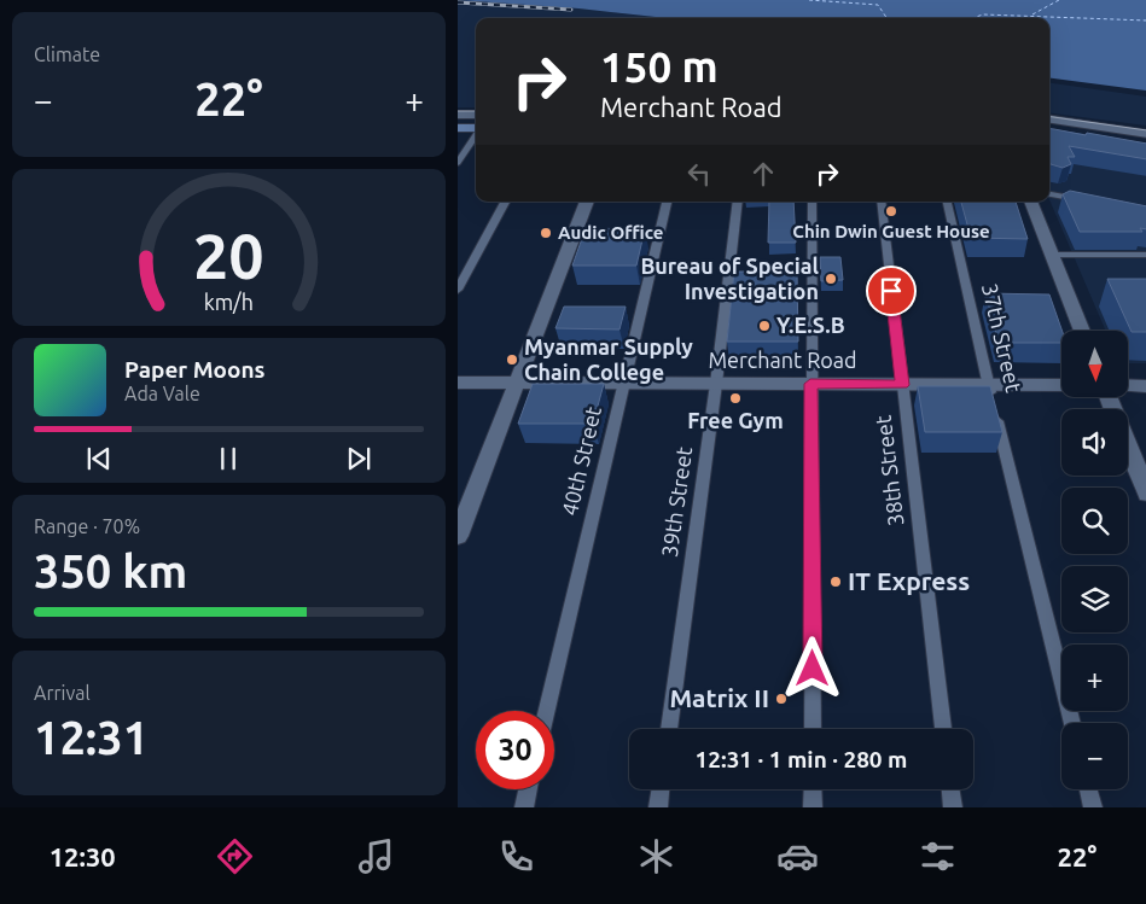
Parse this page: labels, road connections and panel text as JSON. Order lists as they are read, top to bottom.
{
  "streets": {
    "main road": ["Merchant Road"],
    "street": [
      "37th Street",
      "40th Street",
      "38th Street",
      "39th Street"
    ]
  },
  "crossings": [
    ["37th Street", "Merchant Road"],
    ["Merchant Road", "40th Street"],
    ["Merchant Road", "38th Street"],
    ["Merchant Road", "39th Street"]
  ],
  "places": [
    "Chin Dwin Guest House",
    "Audic Office",
    "Bureau of Special Investigation",
    "Y.E.S.B",
    "Myanmar Supply Chain College",
    "Free Gym",
    "IT Express",
    "Matrix II"
  ],
  "north": "bottom",
  "page": {
    "tile": [
      "Climate",
      ["Range · 70%", "350 km"],
      ["Arrival", "12:31"]
    ],
    "turn": ["150 m", "Merchant Road"],
    "heat": ["−", "22°", "+"],
    "map_buttons": ["+", "−"],
    "song": ["Paper Moons", "Ada Vale"],
    "limit": "30",
    "trip": "12:31 · 1 min · 280 m",
    "tabs": ["12:30", "22°"],
    "gauge": ["20", "km/h"]
  }
}
